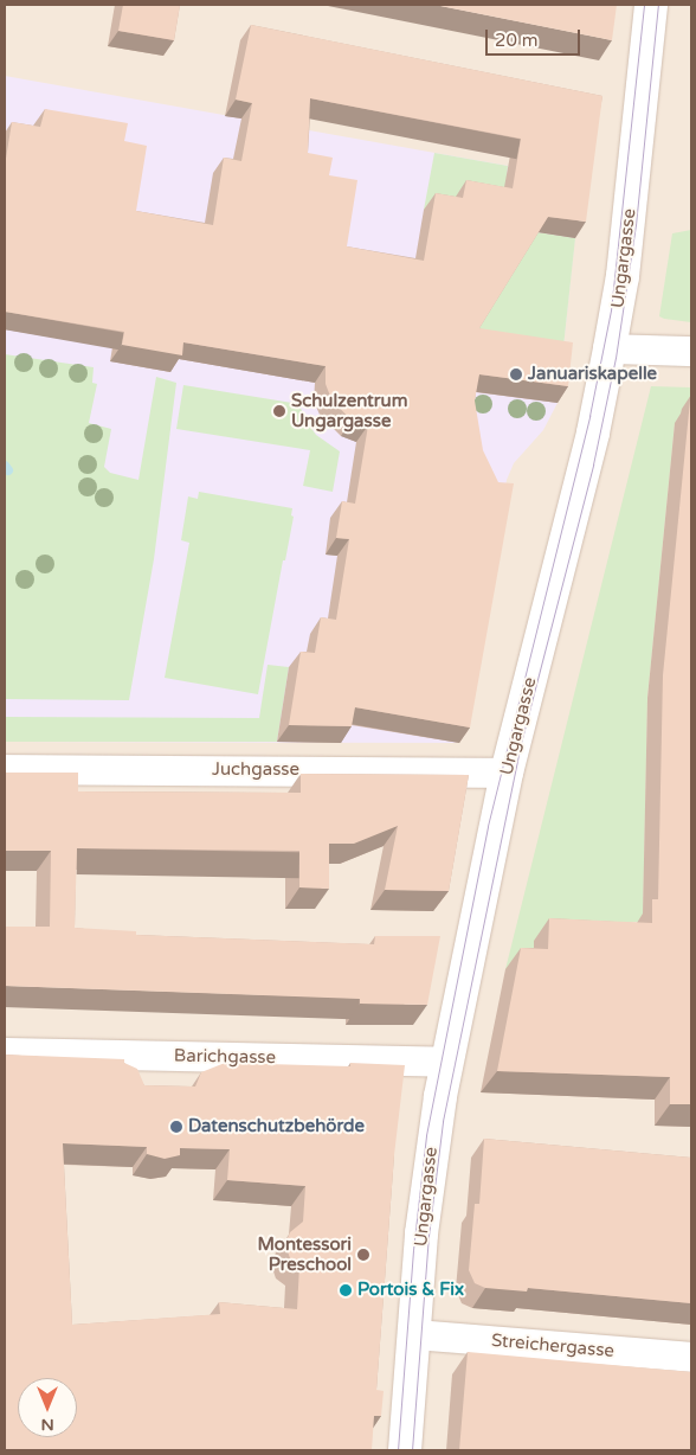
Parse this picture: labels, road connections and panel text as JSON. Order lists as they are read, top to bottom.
{
  "streets": {
    "main road": ["Ungargasse"],
    "street": ["Juchgasse", "Barichgasse", "Streichergasse"]
  },
  "crossings": [
    ["Ungargasse", "Juchgasse"],
    ["Ungargasse", "Barichgasse"],
    ["Ungargasse", "Streichergasse"]
  ],
  "places": [
    "Januariskapelle",
    "Schulzentrum Ungargasse",
    "Datenschutzbehörde",
    "Montessori Preschool",
    "Portois & Fix"
  ],
  "scale_bar": "20 m",
  "north": "bottom"
}
